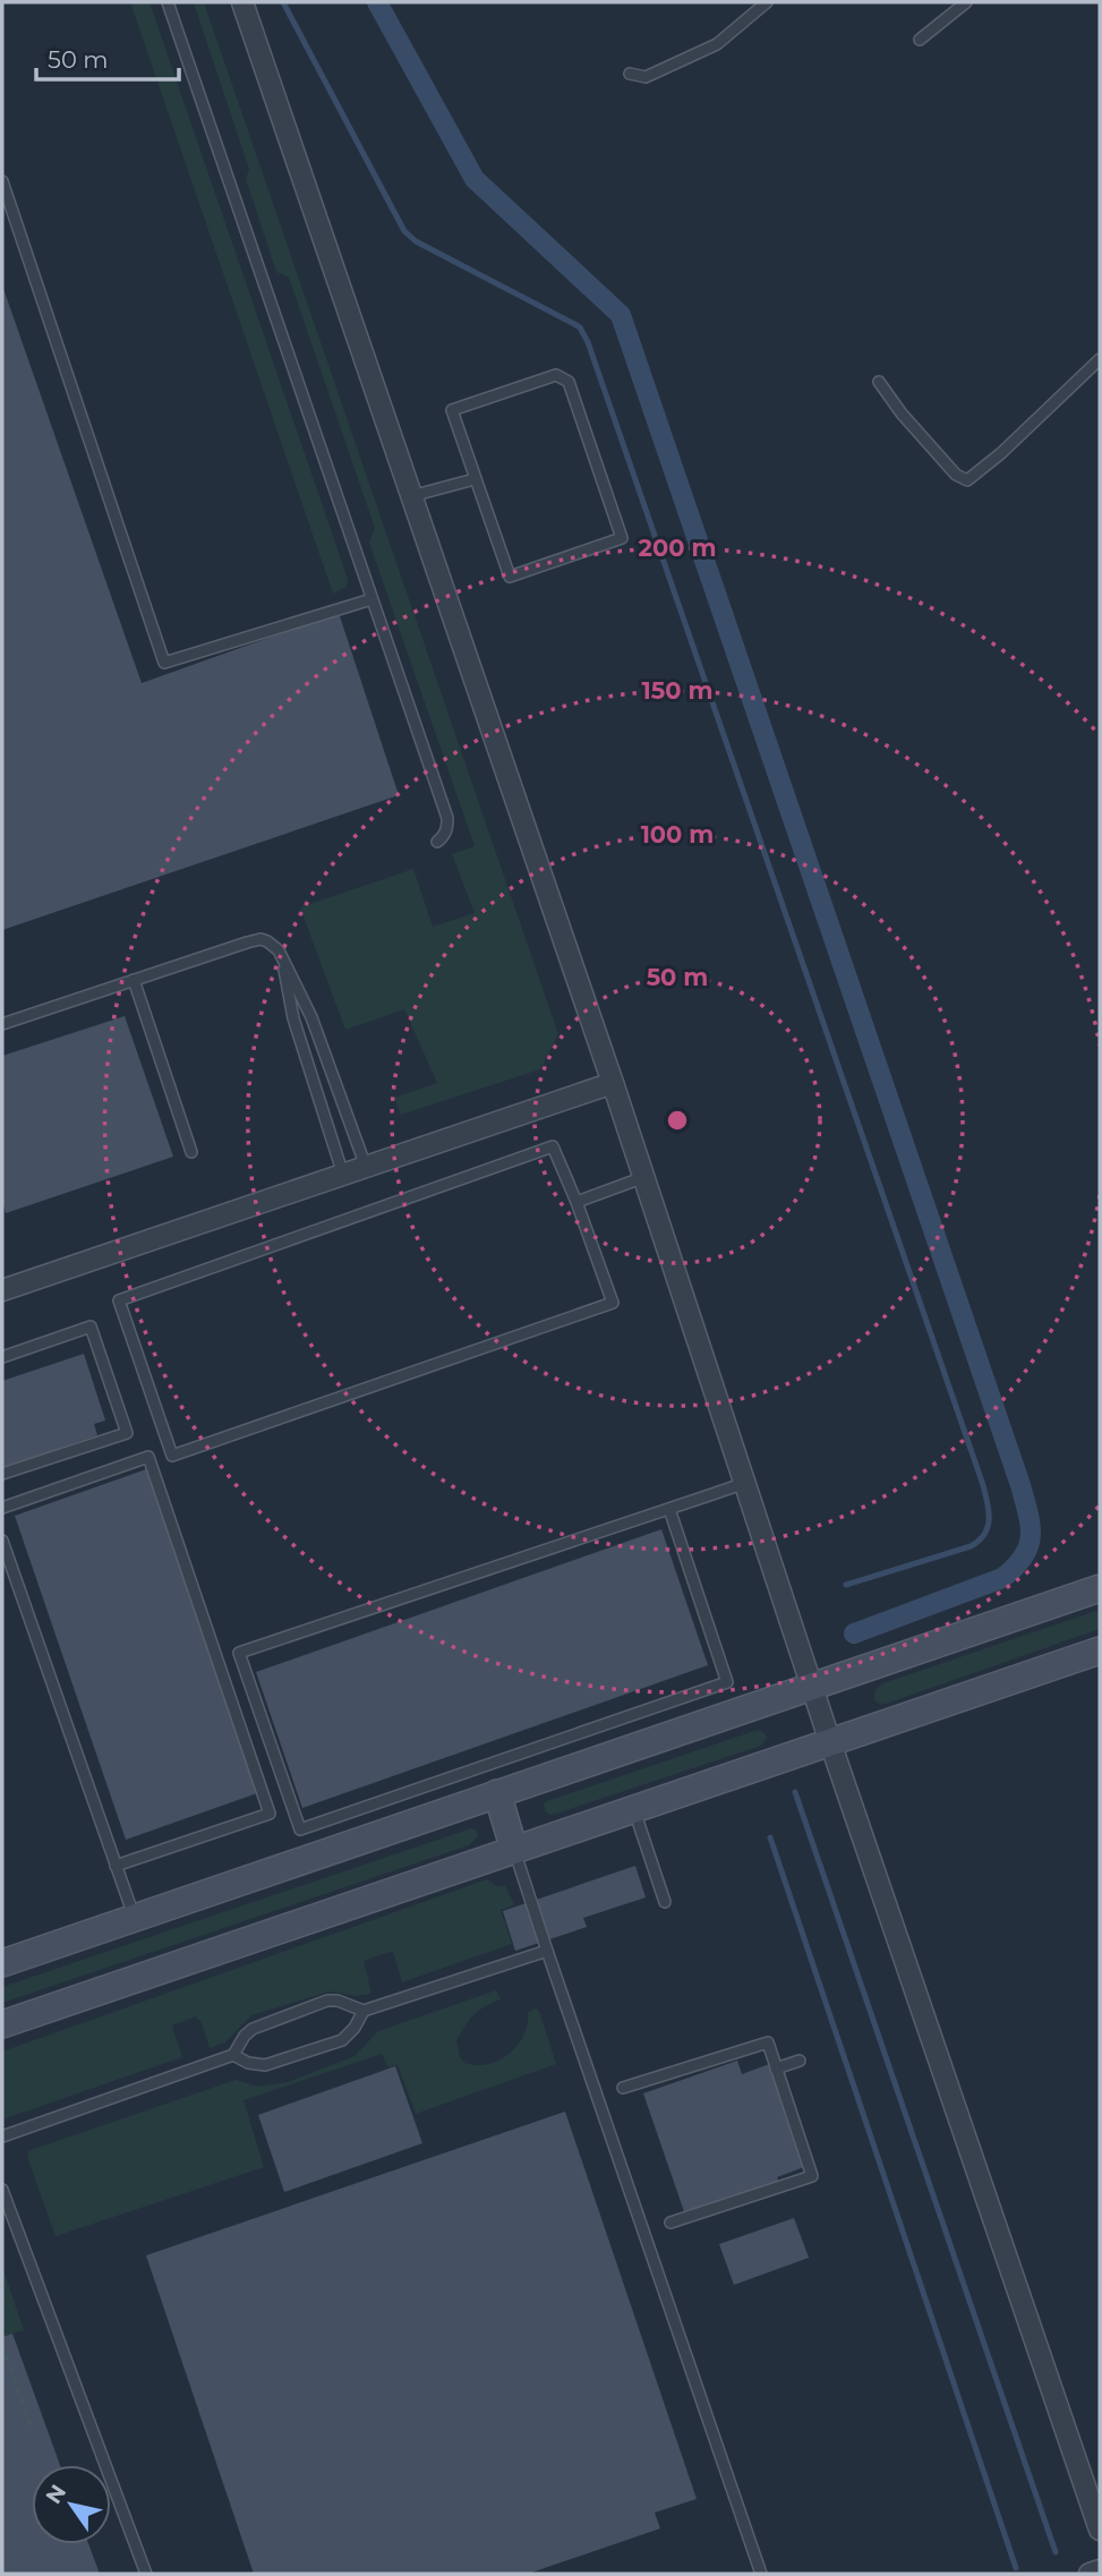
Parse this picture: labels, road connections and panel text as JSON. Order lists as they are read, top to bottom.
{
  "scale_bar": "50 m",
  "north": "top left",
  "rings": [
    "200 m",
    "150 m",
    "100 m",
    "50 m"
  ]
}
